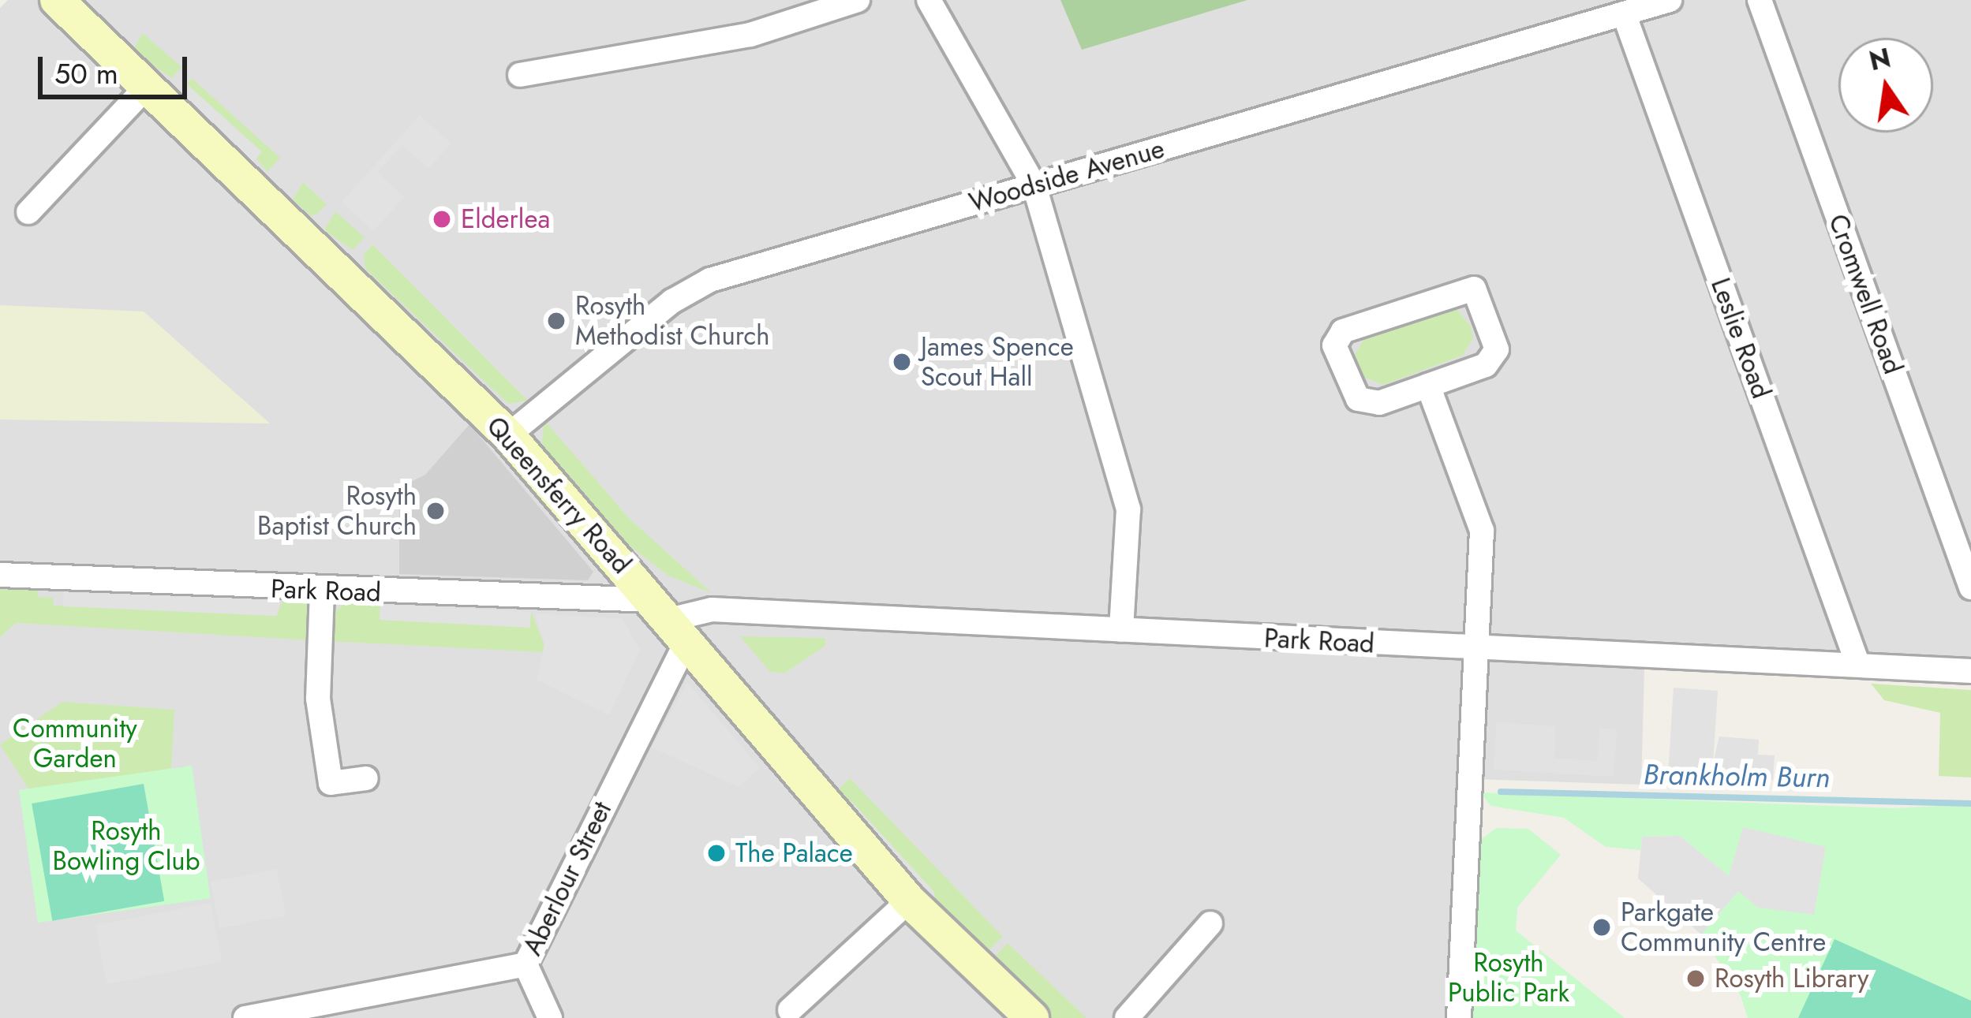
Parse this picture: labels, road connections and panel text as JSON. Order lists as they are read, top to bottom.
{
  "streets": {
    "street": [
      "Woodside Avenue",
      "Cromwell Road",
      "Leslie Road",
      "Queensferry Road",
      "Park Road",
      "Aberlour Street"
    ]
  },
  "crossings": [
    ["Woodside Avenue", "Leslie Road"],
    ["Woodside Avenue", "Queensferry Road"],
    ["Leslie Road", "Park Road"],
    ["Queensferry Road", "Park Road"],
    ["Queensferry Road", "Aberlour Street"],
    ["Park Road", "Aberlour Street"]
  ],
  "water": ["Brankholm Burn"],
  "parks": ["Community Garden", "Rosyth Bowling Club", "Rosyth Public Park"],
  "places": [
    "Elderlea",
    "Rosyth Methodist Church",
    "James Spence Scout Hall",
    "Rosyth Baptist Church",
    "The Palace",
    "Parkgate Community Centre",
    "Rosyth Library"
  ],
  "scale_bar": "50 m",
  "north": "top"
}
